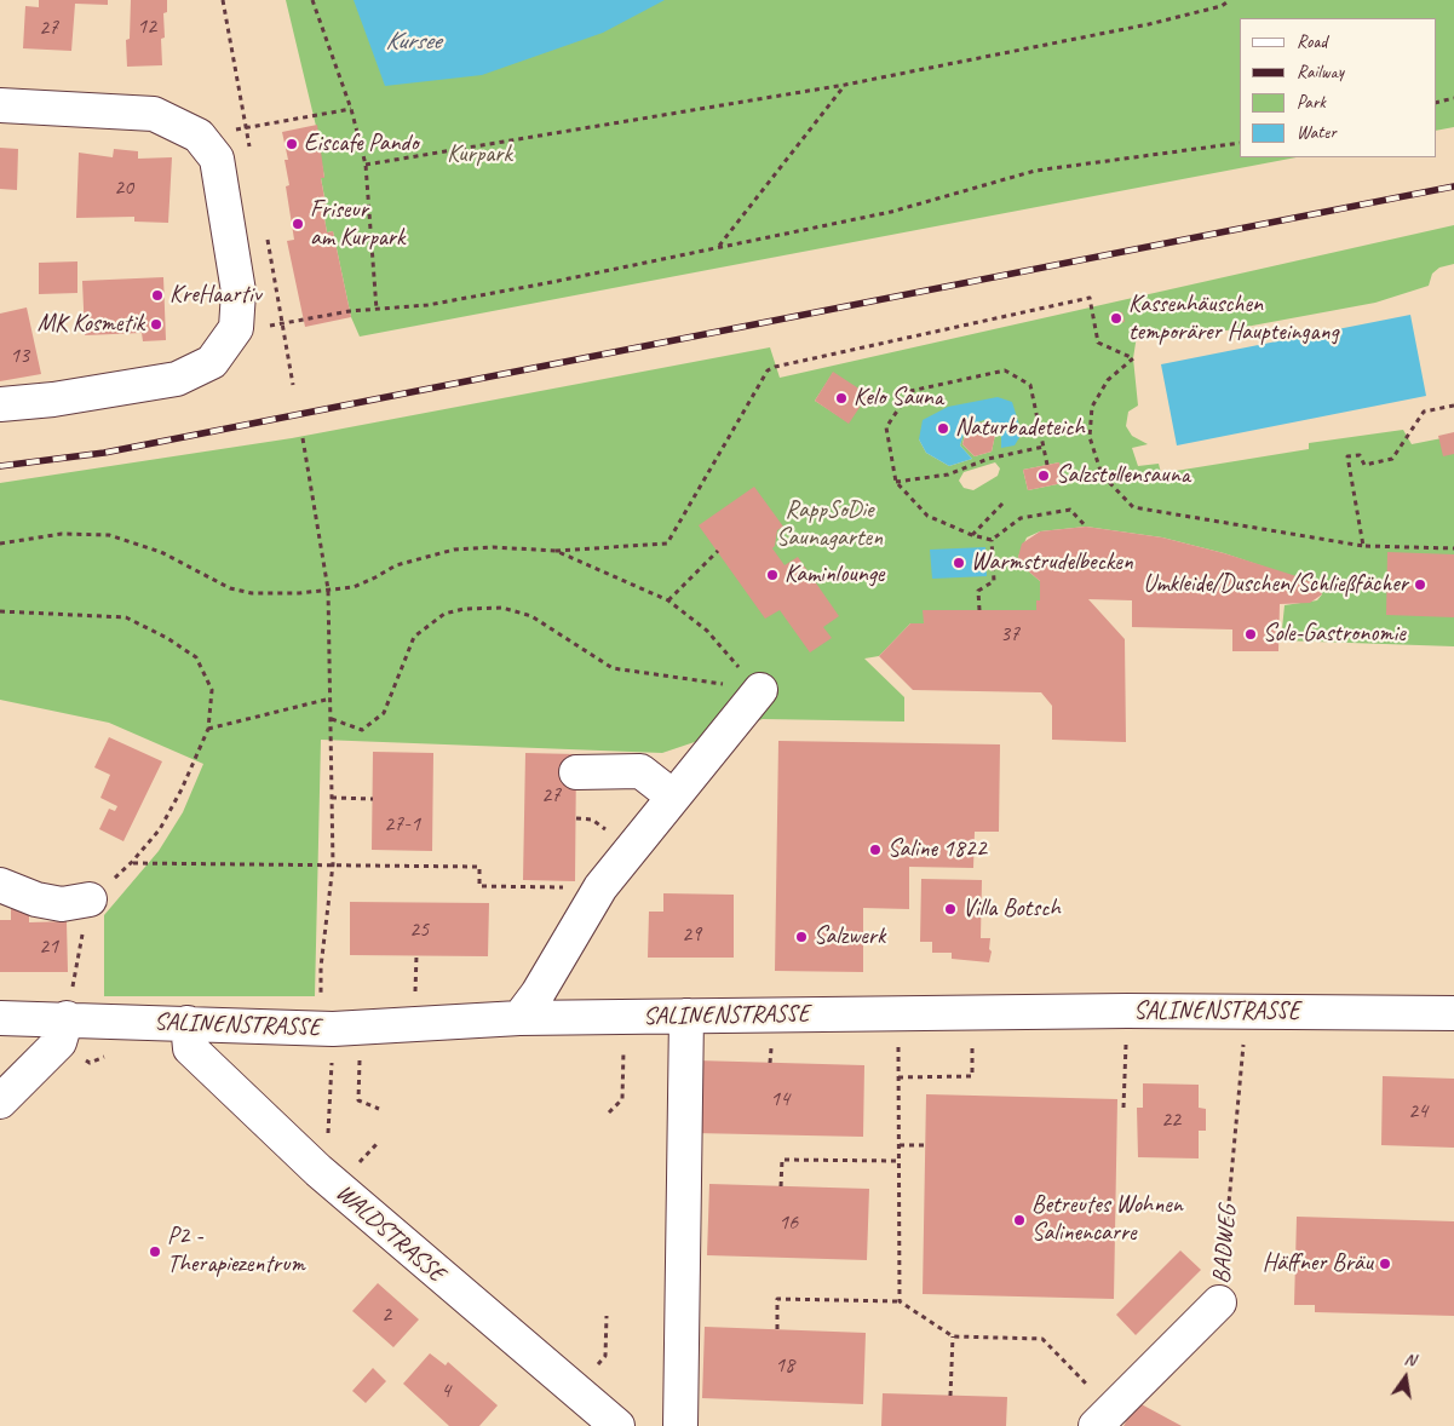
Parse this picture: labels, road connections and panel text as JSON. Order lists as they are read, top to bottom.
{
  "streets": {
    "street": ["SALINENSTRASSE", "WALDSTRASSE", "BADWEG"]
  },
  "crossings": [
    ["SALINENSTRASSE", "WALDSTRASSE"],
    ["SALINENSTRASSE", "BADWEG"]
  ],
  "water": ["Kursee"],
  "parks": ["Kurpark", "RappSoDie Saunagarten"],
  "places": [
    "Eiscafe Pando",
    "Friseur am Kurpark",
    "KreHaartiv",
    "Kassenhäuschen temporärer Haupteingang",
    "MK Kosmetik",
    "Kelo Sauna",
    "Naturbadeteich",
    "Salzstollensauna",
    "Warmstrudelbecken",
    "Kaminlounge",
    "Umkleide/Duschen/Schließfächer",
    "Sole-Gastronomie",
    "Saline 1822",
    "Villa Botsch",
    "Salzwerk",
    "Betreutes Wohnen Salinencarre",
    "P2 - Therapiezentrum",
    "Häffner Bräu"
  ],
  "house_numbers": [
    "12",
    "27",
    "20",
    "13",
    "37",
    "27",
    "27-1",
    "25",
    "29",
    "21",
    "14",
    "24",
    "22",
    "16",
    "2",
    "18",
    "4"
  ],
  "legend": [
    "Road",
    "Railway",
    "Park",
    "Water"
  ],
  "north": "top"
}
